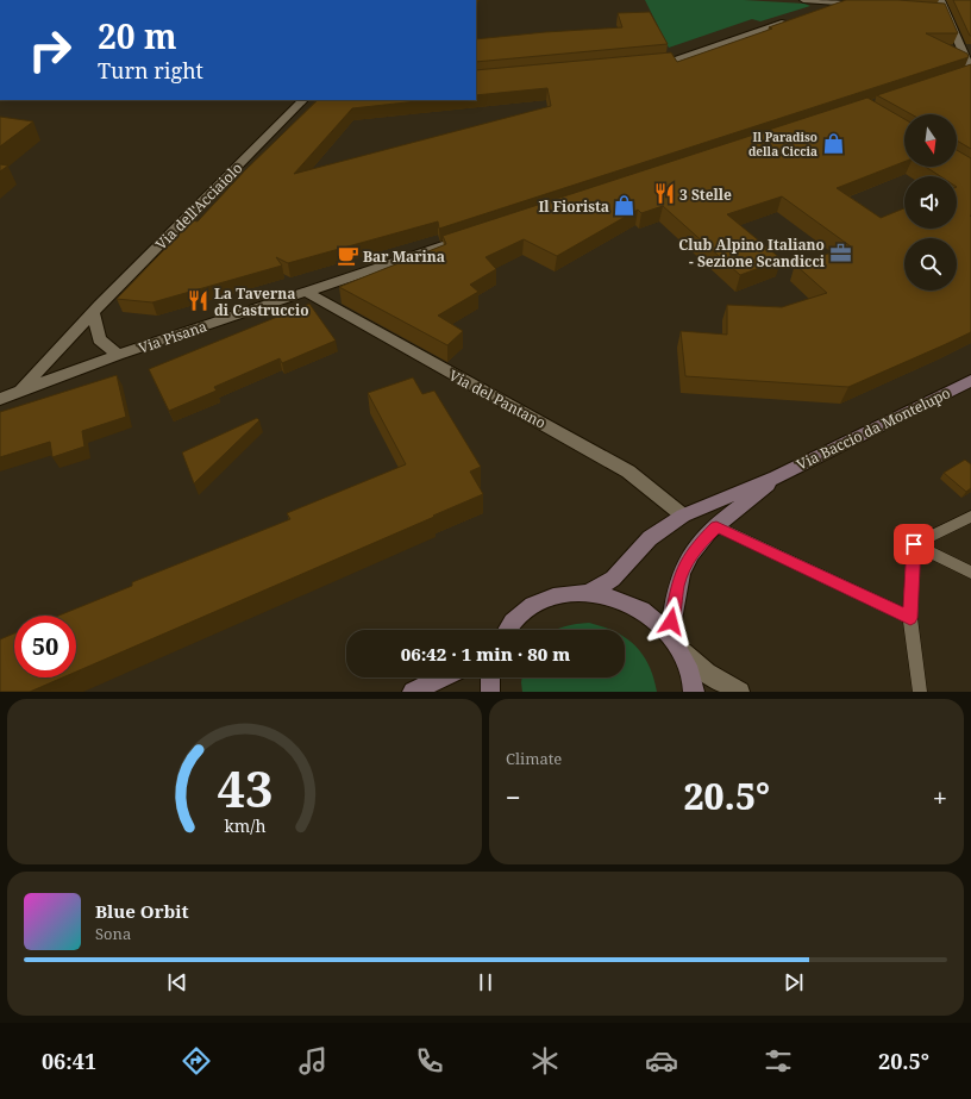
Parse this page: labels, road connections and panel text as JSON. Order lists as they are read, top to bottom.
{
  "streets": {
    "main road": ["Via Baccio da Montelupo"],
    "street": ["Via dell'Acciaiolo", "Via Pisana", "Via del Pantano"]
  },
  "crossings": [
    ["Via dell'Acciaiolo", "Via Pisana"],
    ["Via Pisana", "Via del Pantano"],
    ["Via del Pantano", "Via Baccio da Montelupo"]
  ],
  "places": {
    "shop": ["Il Paradiso della Ciccia", "Il Fiorista"],
    "restaurant": ["3 Stelle", "La Taverna di Castruccio"],
    "office": ["Club Alpino Italiano - Sezione Scandicci"],
    "cafe": ["Bar Marina"]
  },
  "north": "bottom",
  "page": {
    "turn": ["20 m", "Turn right"],
    "limit": "50",
    "trip": "06:42 · 1 min · 80 m",
    "tile": "Climate",
    "heat": ["−", "20.5°", "+"],
    "song": ["Blue Orbit", "Sona"],
    "tabs": ["06:41", "20.5°"],
    "gauge": ["43", "km/h"]
  }
}
